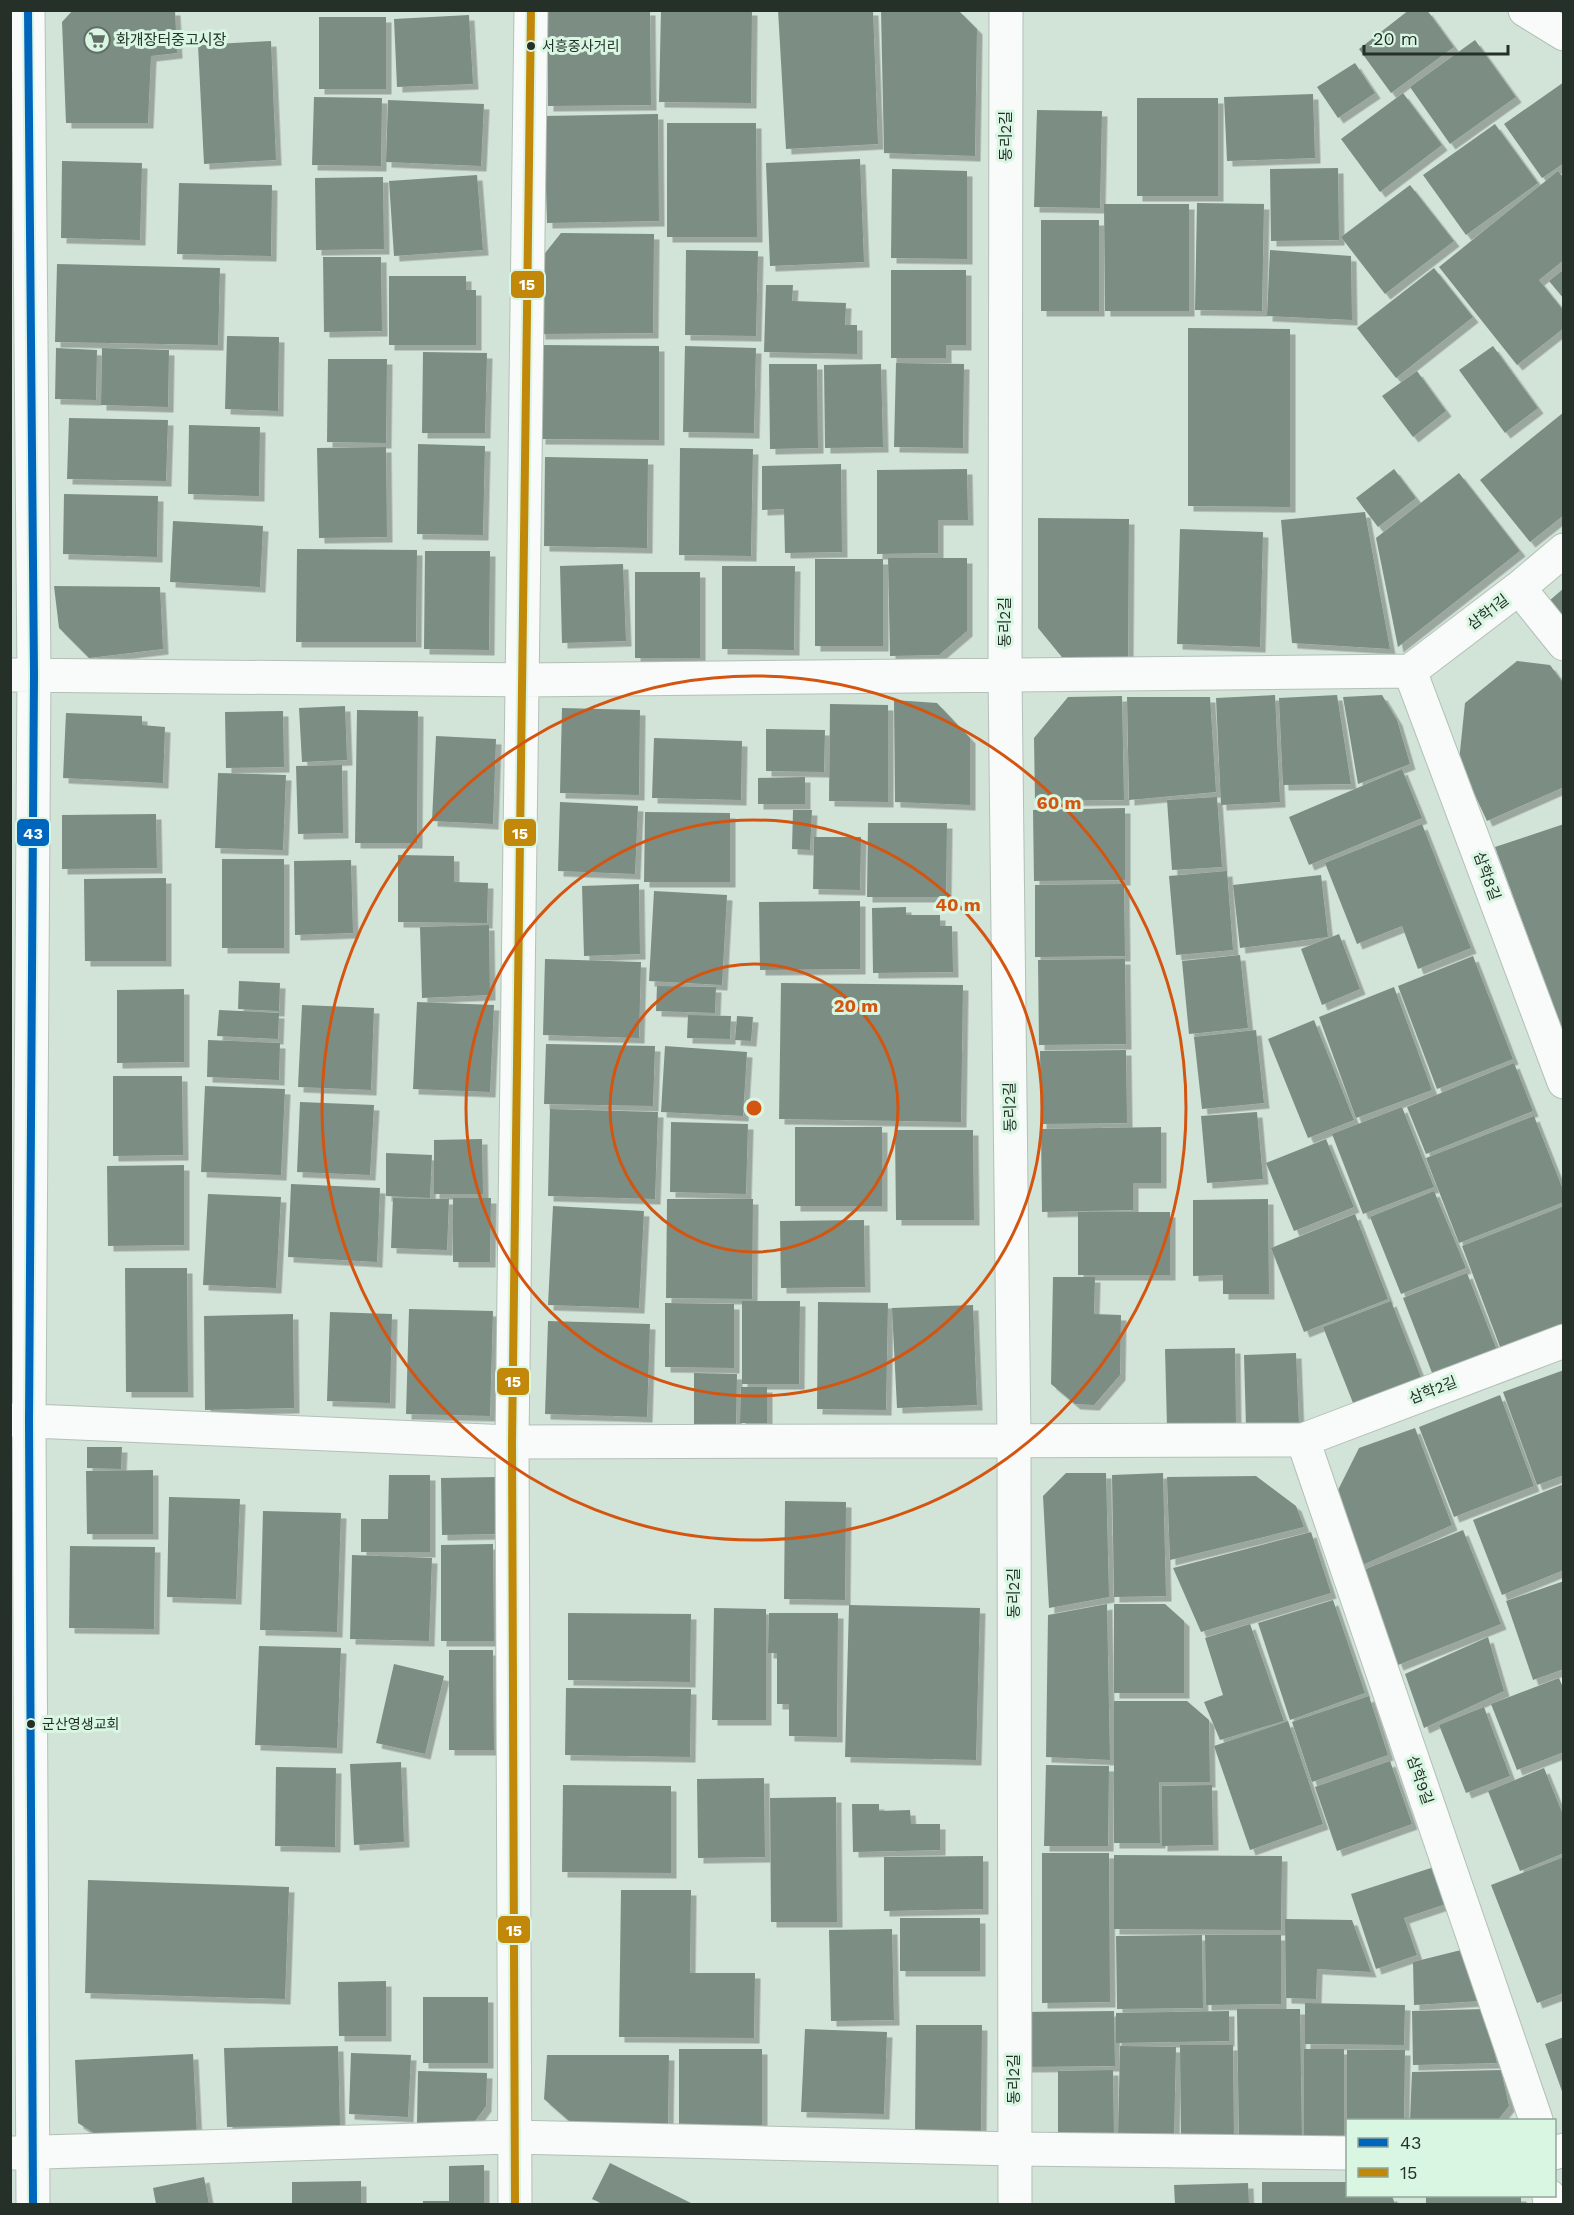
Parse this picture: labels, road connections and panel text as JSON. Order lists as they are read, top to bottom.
{
  "streets": {
    "street": [
      "동리2길",
      "삼학1길",
      "삼학8길",
      "삼학2길",
      "삼학9길"
    ]
  },
  "crossings": [
    ["삼학1길", "삼학8길"],
    ["삼학2길", "삼학9길"]
  ],
  "places": {
    "supermarket": ["화개장터중고시장"],
    "other": ["서흥중사거리", "군산영생교회"]
  },
  "lines": ["transit line 43", "transit line 15"],
  "legend": ["43", "15"],
  "scale_bar": "20 m",
  "rings": ["60 m", "40 m", "20 m"]
}
